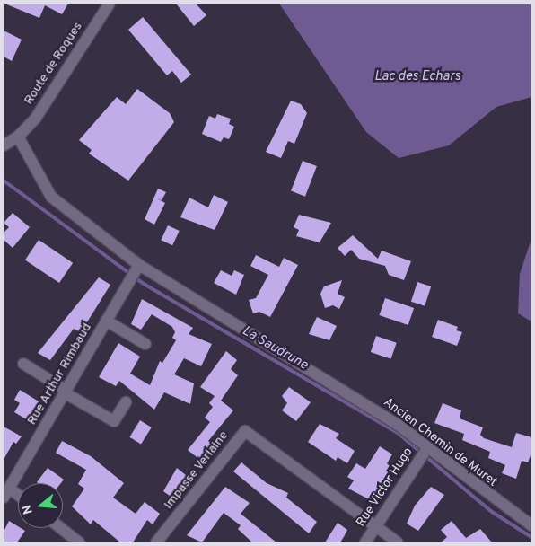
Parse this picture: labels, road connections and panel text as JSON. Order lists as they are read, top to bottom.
{
  "streets": {
    "street": [
      "Route de Roques",
      "Rue Arthur Rimbaud",
      "Ancien Chemin de Muret",
      "Impasse Verlaine",
      "Rue Victor Hugo"
    ]
  },
  "crossings": [
    ["Route de Roques", "Ancien Chemin de Muret"],
    ["Rue Arthur Rimbaud", "Ancien Chemin de Muret"],
    ["Ancien Chemin de Muret", "Rue Victor Hugo"],
    ["Impasse Verlaine", "Rue Victor Hugo"]
  ],
  "water": ["Lac des Echars", "La Saudrune"],
  "north": "left"
}
